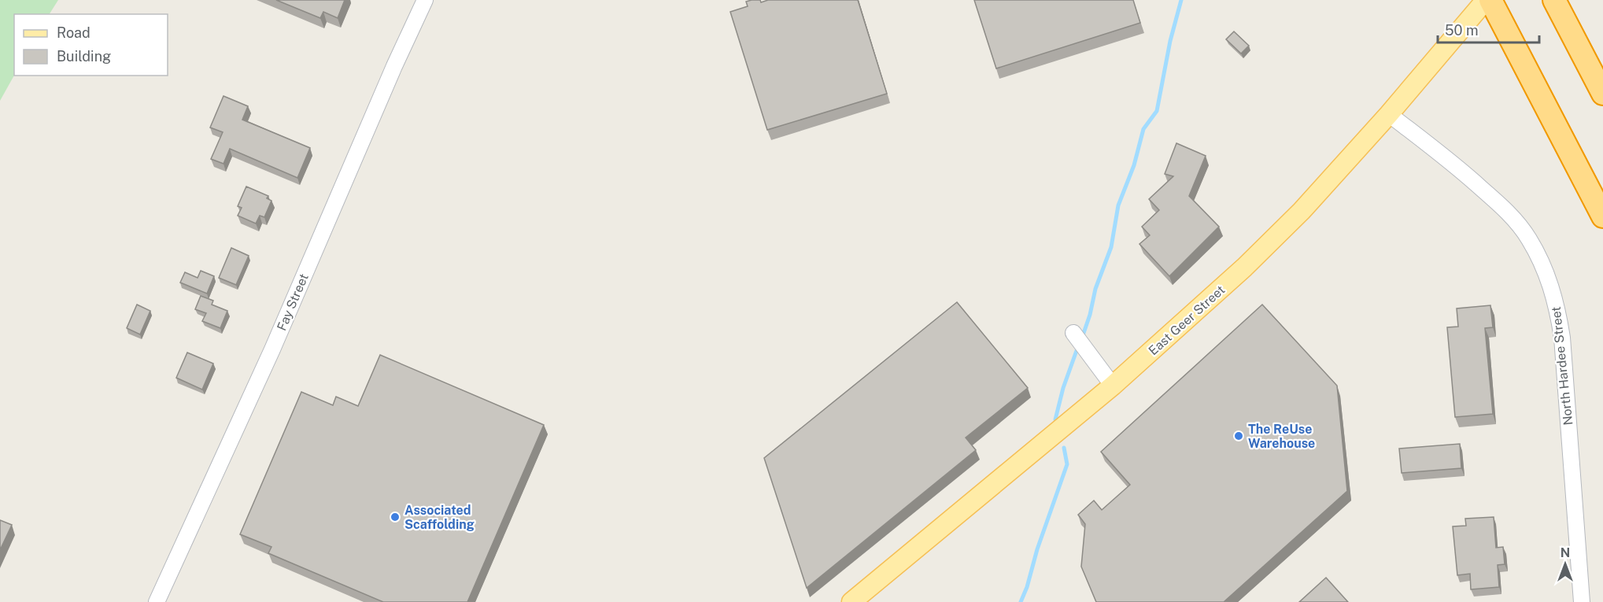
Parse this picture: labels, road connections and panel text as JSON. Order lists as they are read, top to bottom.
{
  "streets": {
    "main road": ["East Geer Street"],
    "street": ["Fay Street", "North Hardee Street"]
  },
  "crossings": [
    ["East Geer Street", "North Hardee Street"]
  ],
  "places": ["The ReUse Warehouse", "Associated Scaffolding"],
  "legend": ["Road", "Building"],
  "scale_bar": "50 m",
  "north": "top"
}
